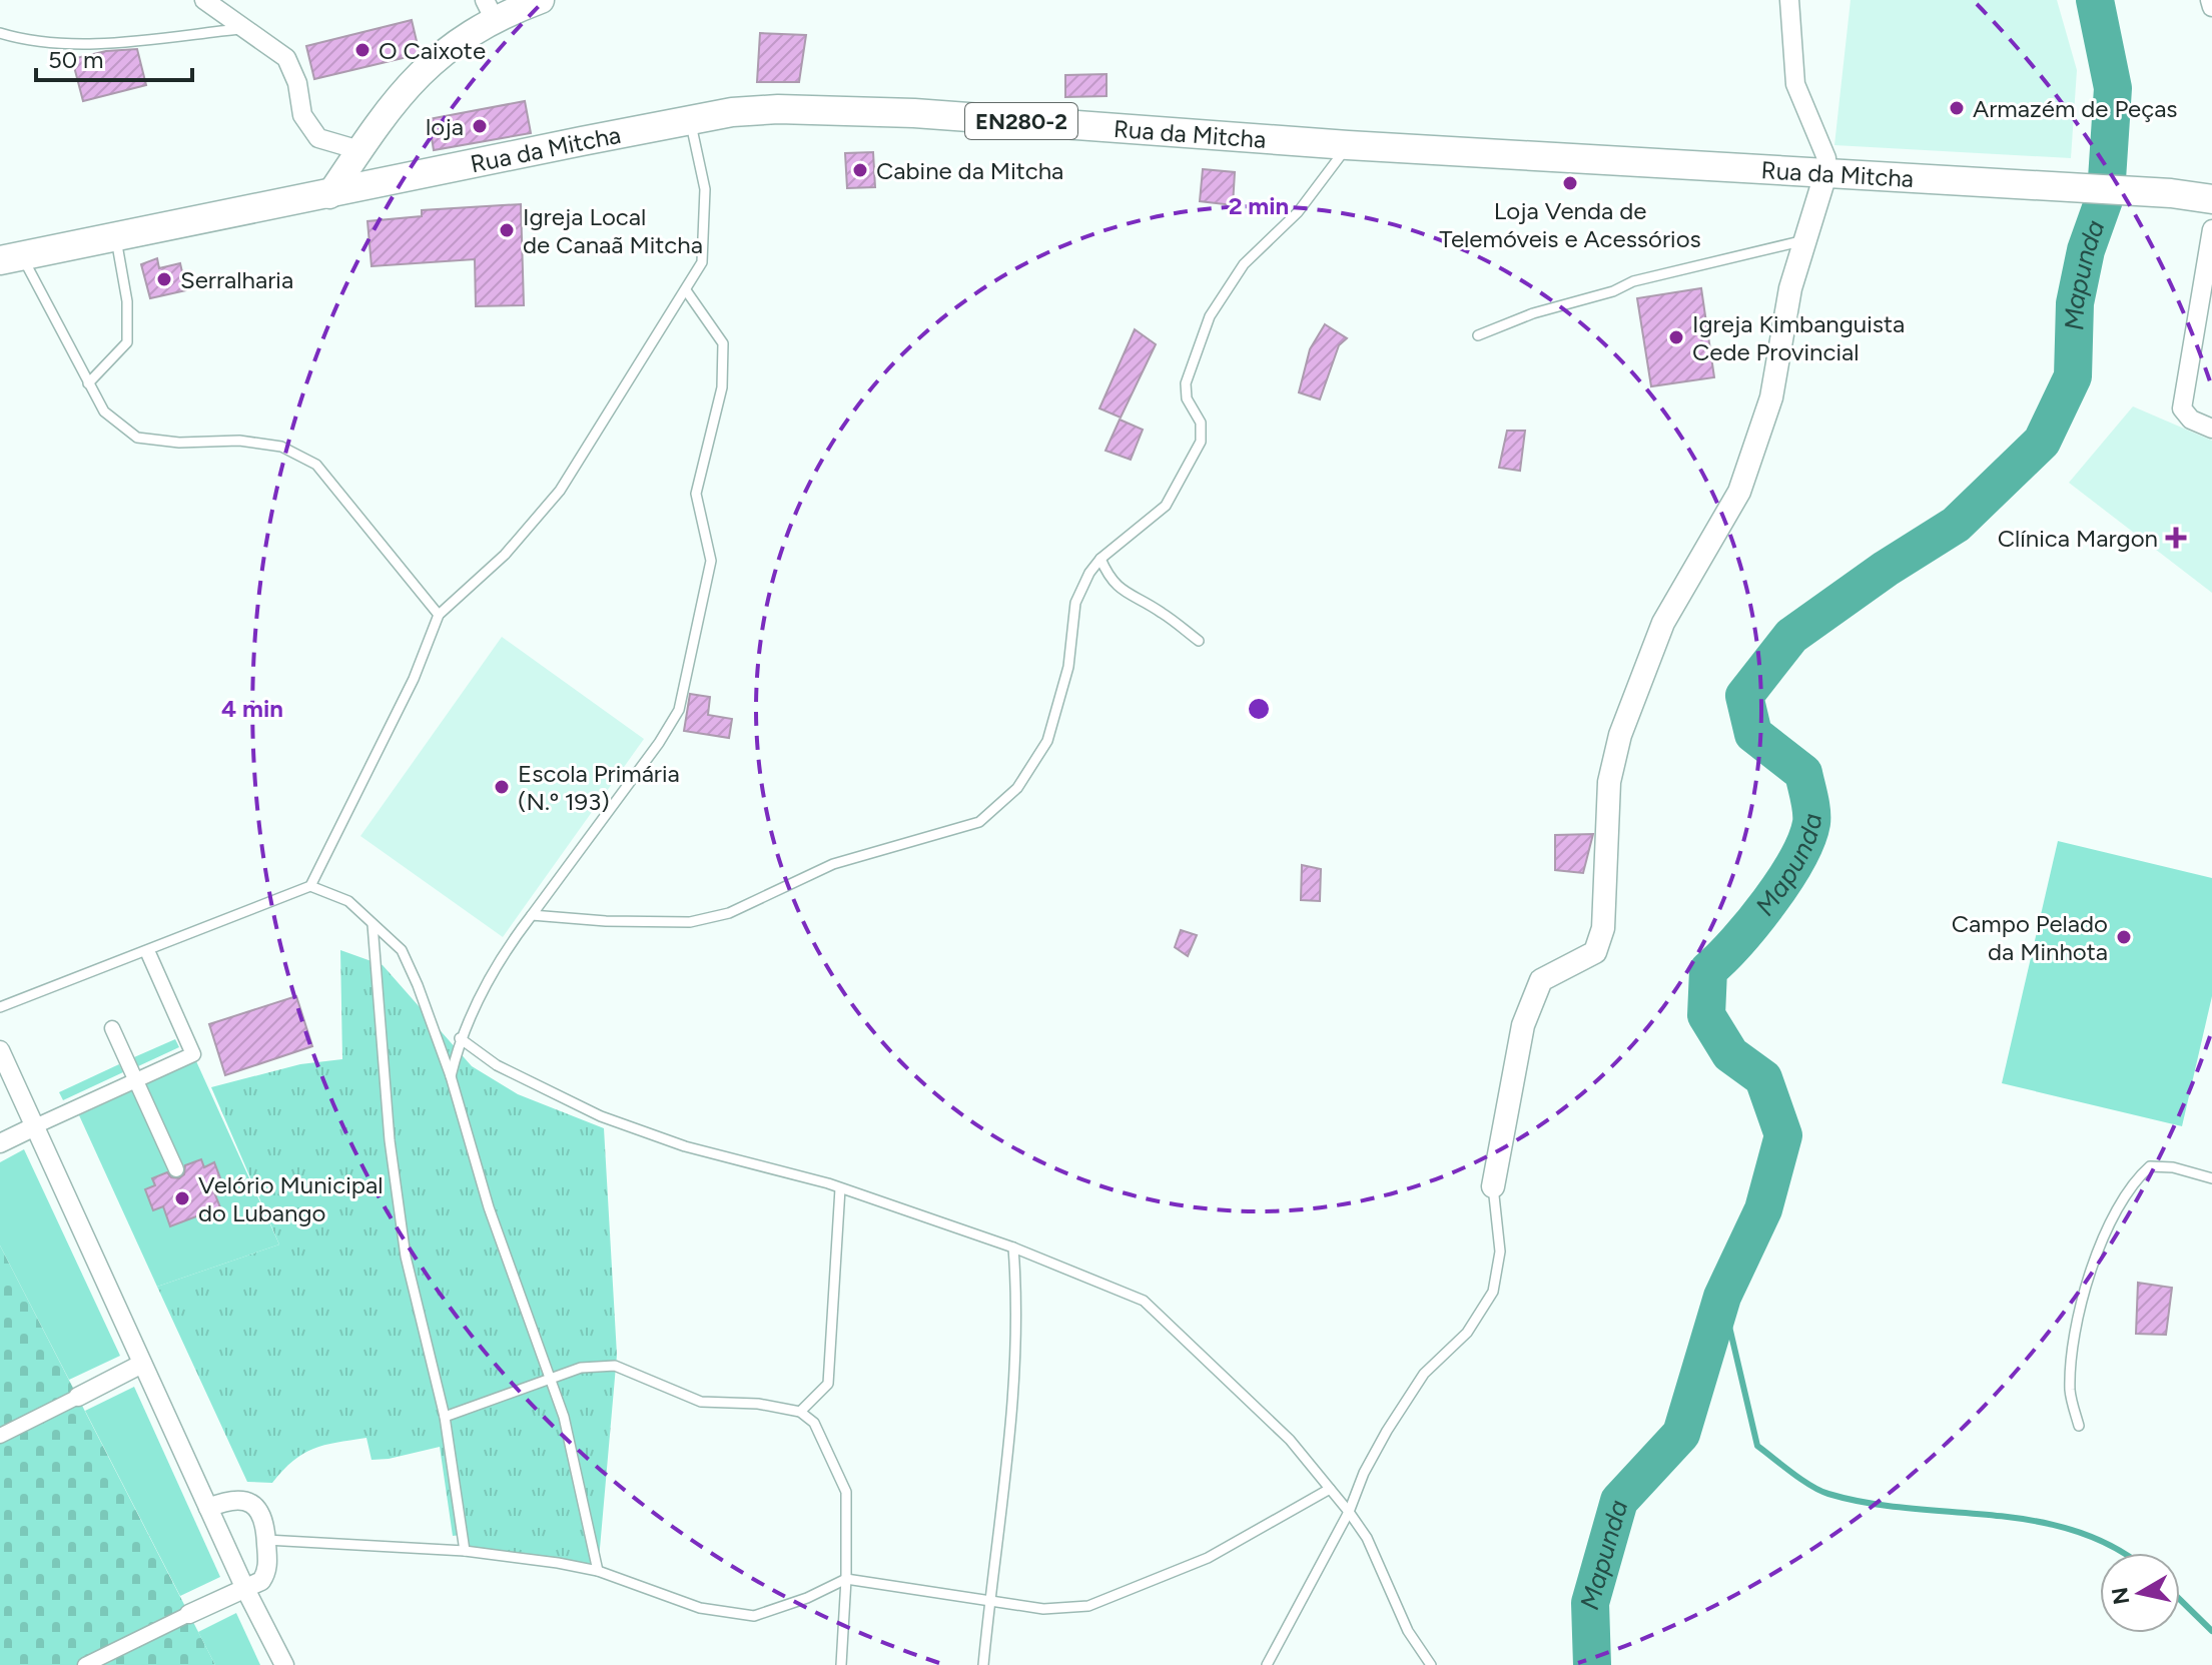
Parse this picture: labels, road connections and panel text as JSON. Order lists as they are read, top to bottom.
{
  "streets": {
    "main road": ["EN280-2", "Rua da Mitcha"]
  },
  "water": ["Mapunda"],
  "places": {
    "other": [
      "O Caixote",
      "Armazém de Peças",
      "loja",
      "Cabine da Mitcha",
      "Loja Venda de Telemóveis e Acessórios",
      "Igreja Local de Canaã Mitcha",
      "Serralharia",
      "Igreja Kimbanguista Cede Provincial",
      "Escola Primária (N.º 193)",
      "Campo Pelado da Minhota",
      "Velório Municipal do Lubango"
    ],
    "health": ["Clínica Margon"]
  },
  "scale_bar": "50 m",
  "north": "left",
  "rings": ["2 min", "4 min"]
}
